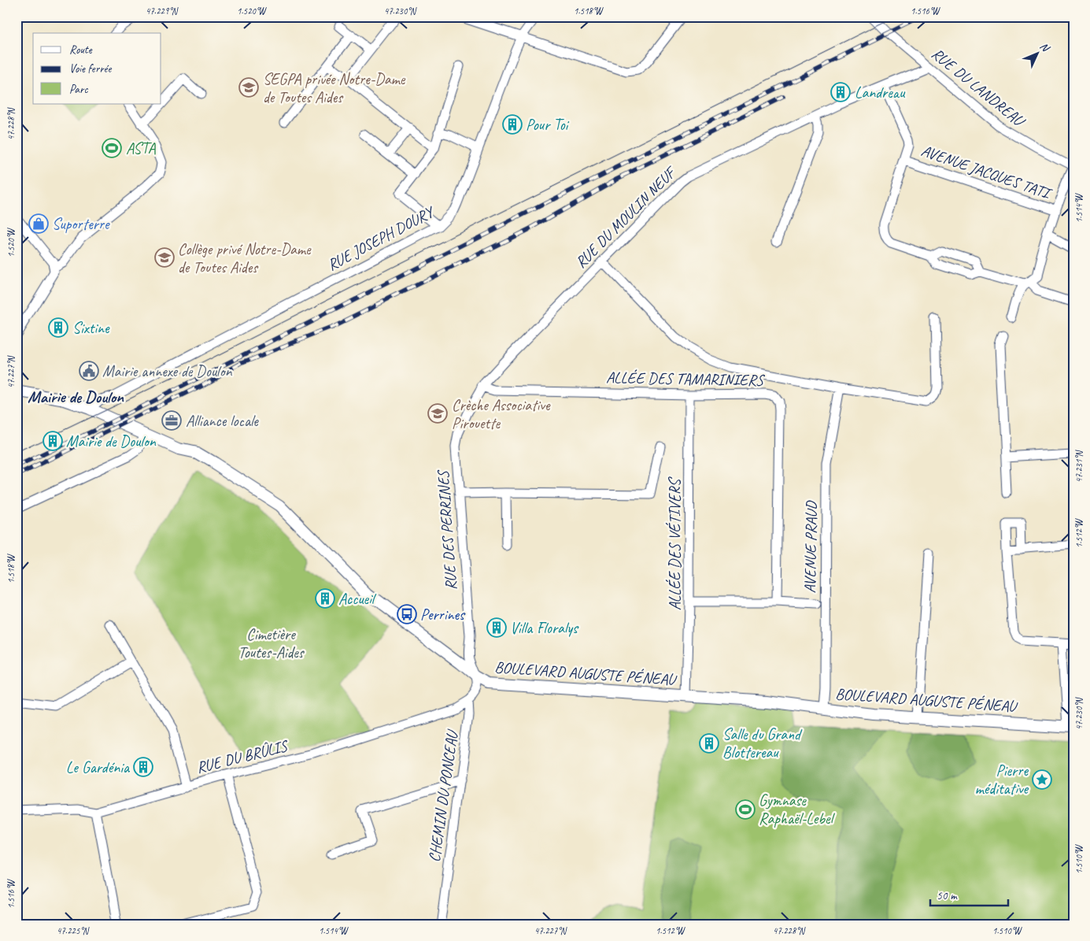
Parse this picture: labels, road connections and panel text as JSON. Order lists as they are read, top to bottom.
{
  "streets": {
    "street": [
      "RUE DU LANDREAU",
      "AVENUE JACQUES TATI",
      "RUE DU MOULIN NEUF",
      "RUE JOSEPH DOURY",
      "ALLÉE DES TAMARINIERS",
      "RUE DES PERRINES",
      "ALLÉE DES VÉTIVERS",
      "AVENUE PRAUD",
      "BOULEVARD AUGUSTE PÉNEAU",
      "RUE DU BRÛLIS",
      "CHEMIN DU PONCEAU"
    ]
  },
  "crossings": [
    ["RUE DU LANDREAU", "RUE DU MOULIN NEUF"],
    ["RUE DU MOULIN NEUF", "ALLÉE DES TAMARINIERS"],
    ["RUE DU MOULIN NEUF", "RUE DES PERRINES"],
    ["RUE JOSEPH DOURY", "BOULEVARD AUGUSTE PÉNEAU"],
    ["ALLÉE DES TAMARINIERS", "RUE DES PERRINES"],
    ["ALLÉE DES TAMARINIERS", "ALLÉE DES VÉTIVERS"],
    ["RUE DES PERRINES", "BOULEVARD AUGUSTE PÉNEAU"],
    ["RUE DES PERRINES", "CHEMIN DU PONCEAU"],
    ["ALLÉE DES VÉTIVERS", "BOULEVARD AUGUSTE PÉNEAU"],
    ["AVENUE PRAUD", "BOULEVARD AUGUSTE PÉNEAU"],
    ["BOULEVARD AUGUSTE PÉNEAU", "CHEMIN DU PONCEAU"],
    ["RUE DU BRÛLIS", "CHEMIN DU PONCEAU"]
  ],
  "districts": ["Mairie de Doulon"],
  "parks": ["Cimetière Toutes-Aides"],
  "places": {
    "school or university": ["SEGPA privée Notre-Dame de Toutes Aides", "Collège privé Notre-Dame de Toutes Aides", "Crèche Associative Pirouette"],
    "building": [
      "Landreau",
      "Pour Toi",
      "Sixtine",
      "Mairie de Doulon",
      "Accueil",
      "Villa Floralys",
      "Salle du Grand Blottereau",
      "Le Gardénia"
    ],
    "sports": ["ASTA", "Gymnase Raphaël-Lebel"],
    "shop": ["Suporterre"],
    "public building": ["Mairie annexe de Doulon"],
    "office": ["Alliance locale"],
    "bus stop": ["Perrines"],
    "place": ["Pierre méditative"]
  },
  "legend": ["Route", "Voie ferrée", "Parc"],
  "scale_bar": "50 m",
  "north": "top right",
  "coordinates": [
    "47.229°N",
    "1.520°W",
    "47.230°N",
    "1.518°W",
    "1.516°W",
    "47.228°N",
    "1.514°W",
    "47.227°N",
    "47.231°N",
    "1.512°W",
    "1.510°W",
    "47.225°N"
  ]
}
